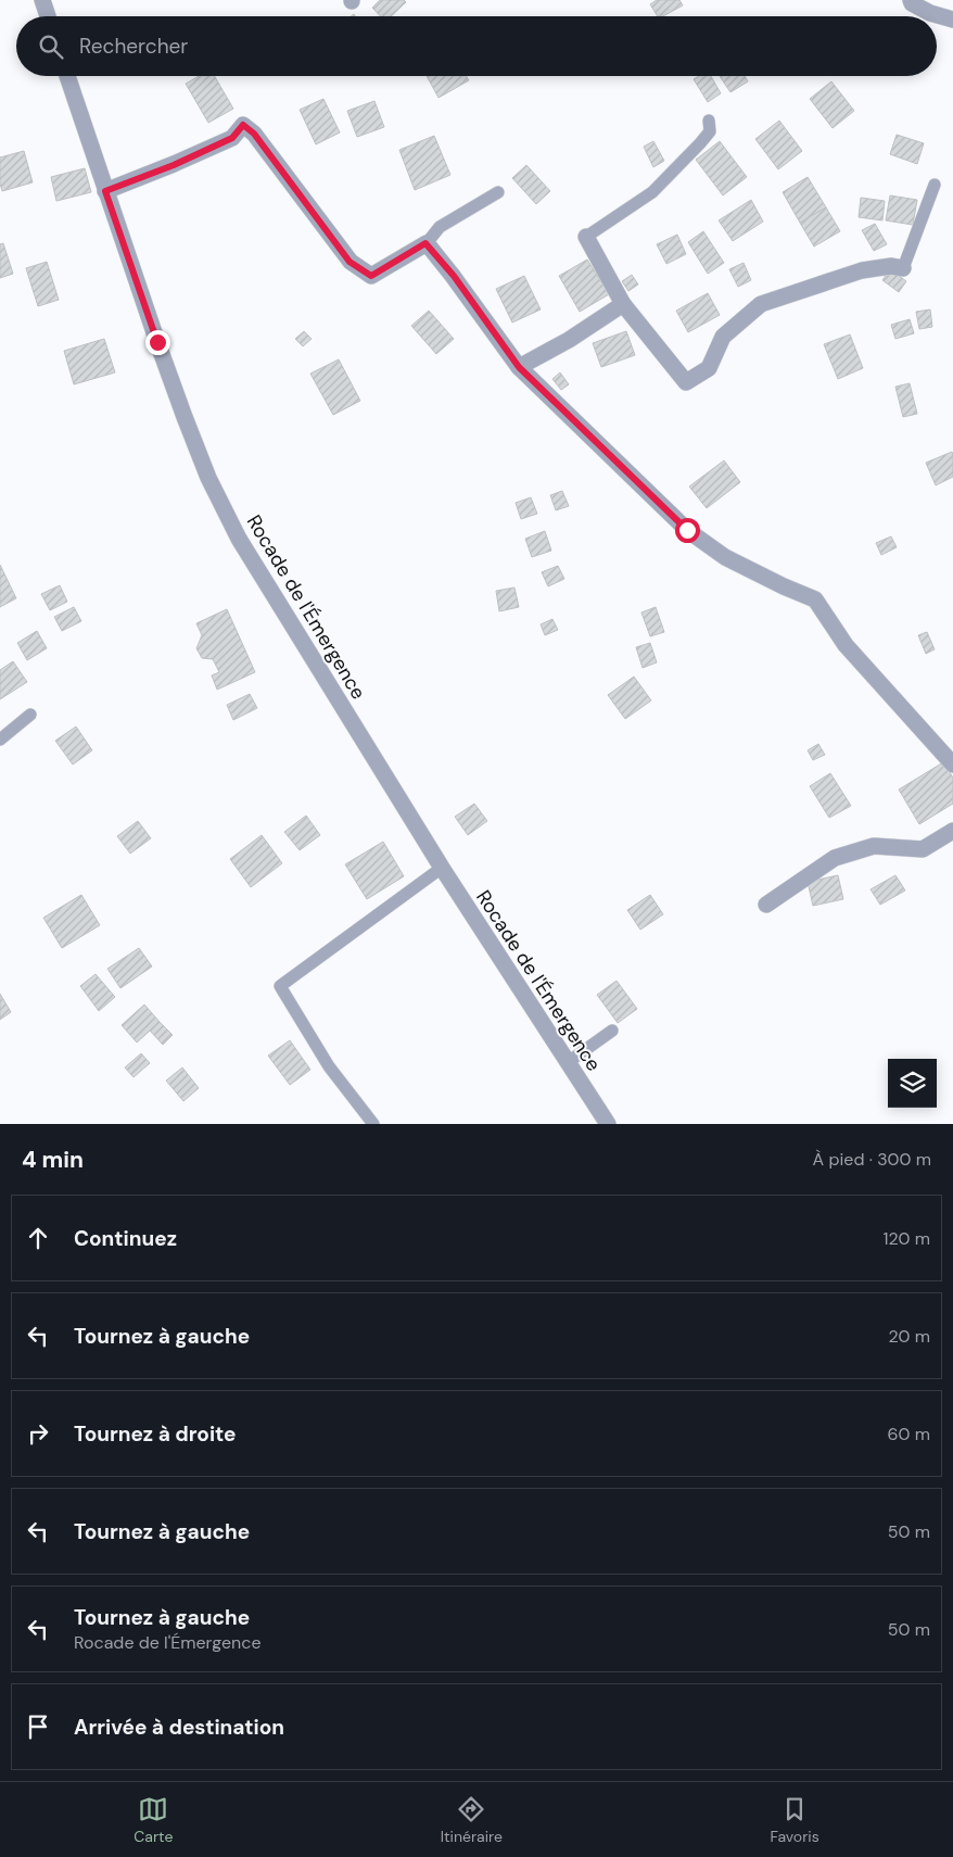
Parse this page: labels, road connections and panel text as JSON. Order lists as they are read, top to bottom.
{
  "streets": {
    "street": ["Rocade de l'Émergence"]
  },
  "page": {
    "search": "Rechercher",
    "heading": ["4 min", "À pied · 300 m"],
    "list": [
      ["Continuez", "120 m"],
      ["Tournez à gauche", "20 m"],
      ["Tournez à droite", "60 m"],
      ["Tournez à gauche", "50 m"],
      ["Tournez à gauche", "Rocade de l'Émergence", "50 m"],
      "Arrivée à destination"
    ],
    "nav": ["Carte", "Itinéraire", "Favoris"]
  }
}
